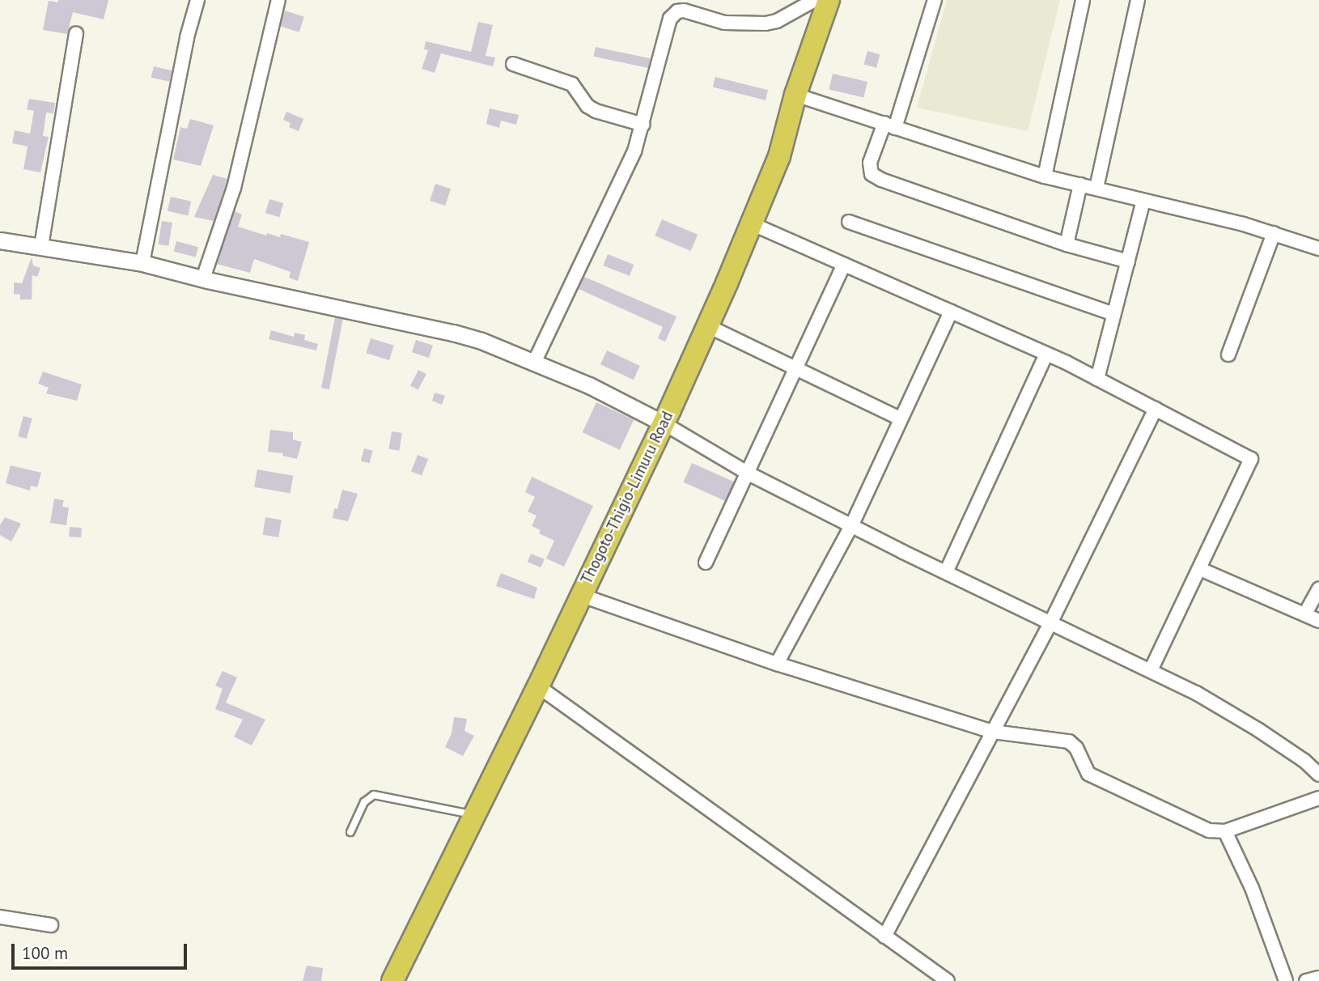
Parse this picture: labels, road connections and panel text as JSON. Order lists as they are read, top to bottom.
{
  "streets": {
    "highway": ["Thogoto-Thigio-Limuru Road"]
  },
  "scale_bar": "100 m"
}
